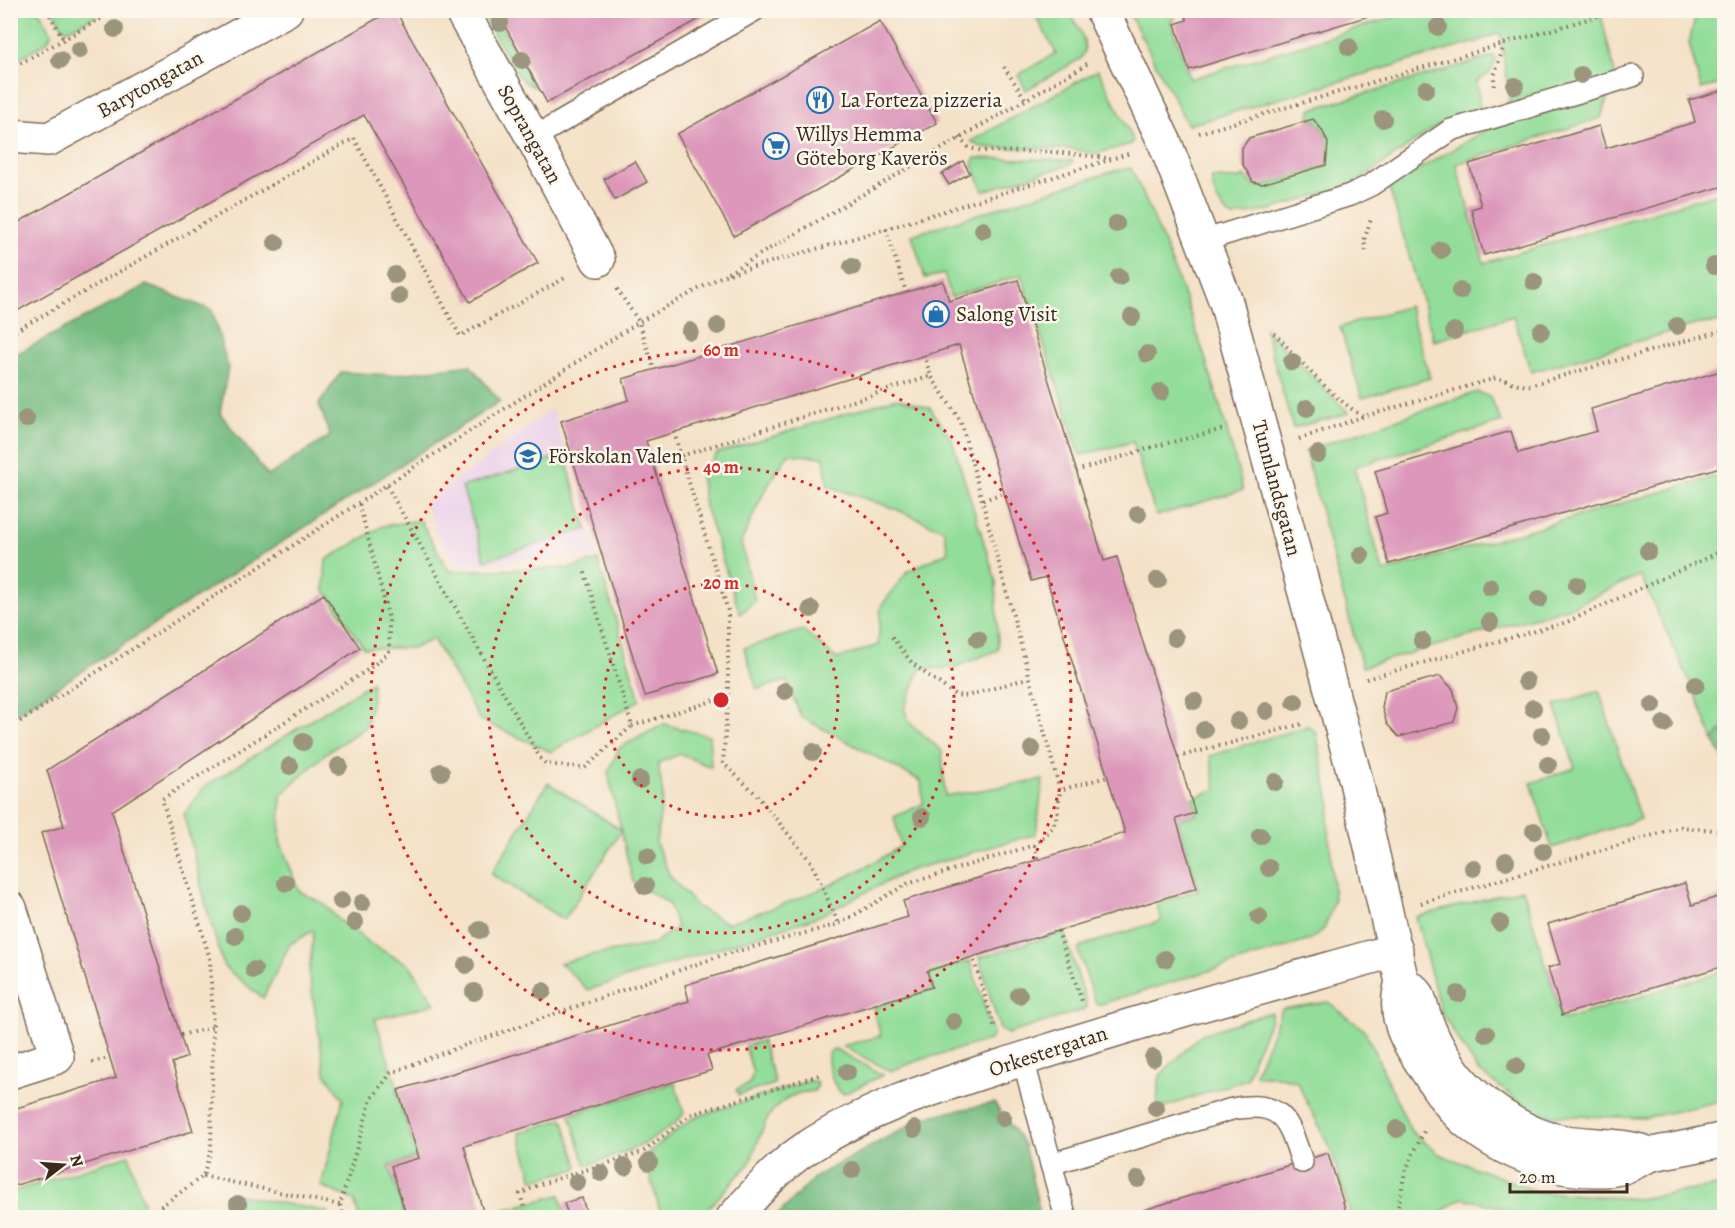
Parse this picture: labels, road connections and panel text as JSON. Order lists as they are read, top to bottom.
{
  "streets": {
    "street": [
      "Barytongatan",
      "Soprangatan",
      "Tunnlandsgatan",
      "Orkestergatan"
    ]
  },
  "crossings": [
    ["Tunnlandsgatan", "Orkestergatan"]
  ],
  "places": {
    "restaurant": ["La Forteza pizzeria"],
    "supermarket": ["Willys Hemma Göteborg Kaverös"],
    "shop": ["Salong Visit"],
    "school or university": ["Förskolan Valen"]
  },
  "scale_bar": "20 m",
  "north": "right",
  "rings": ["60 m", "40 m", "20 m"]
}
